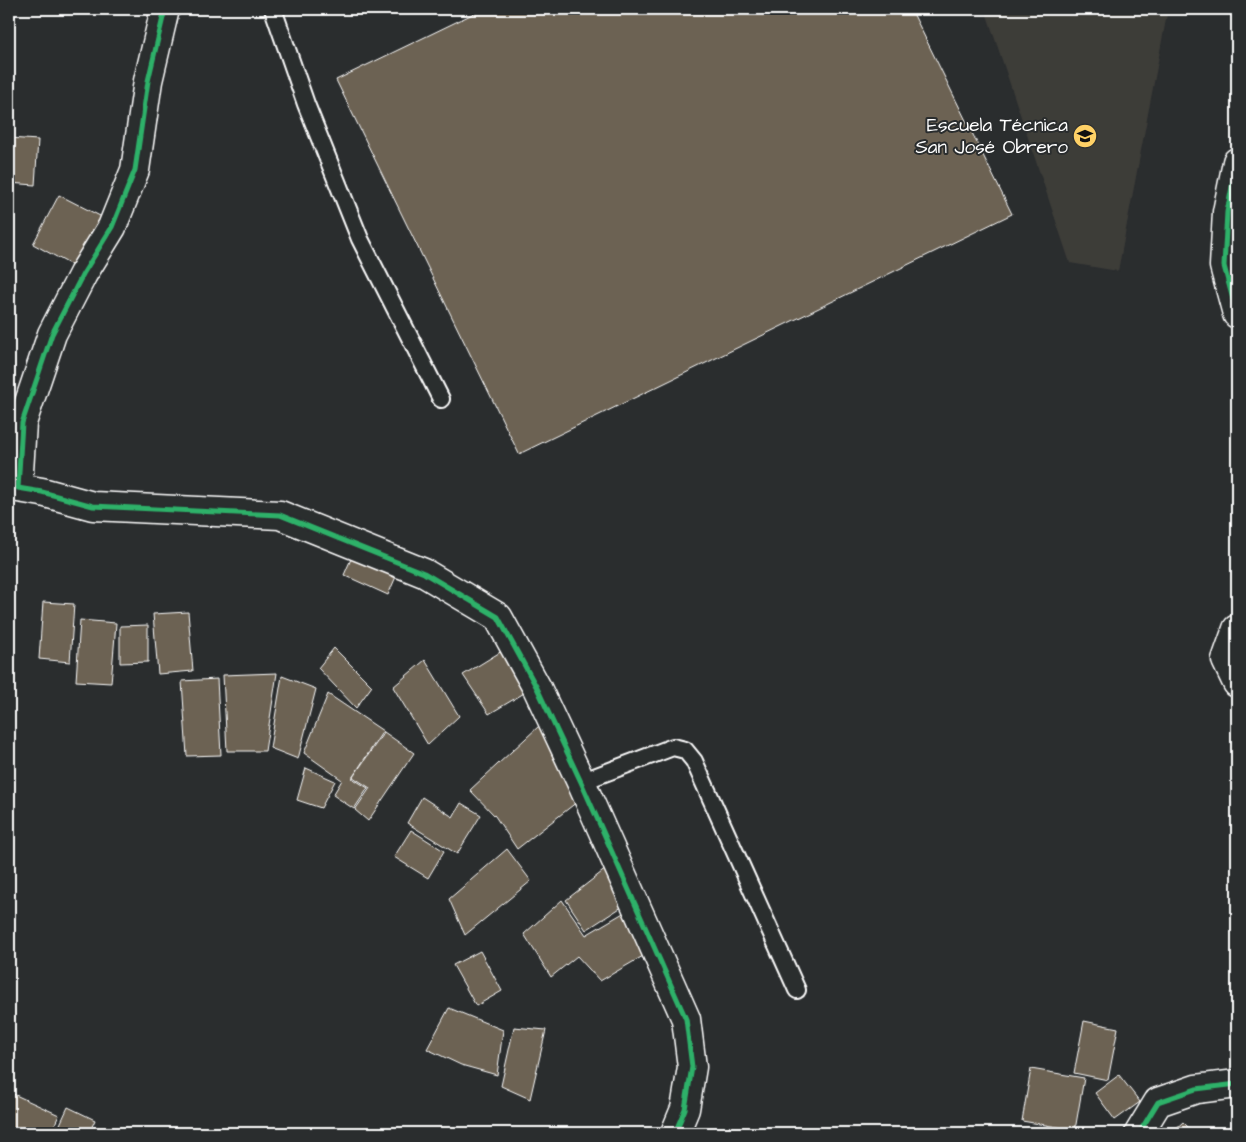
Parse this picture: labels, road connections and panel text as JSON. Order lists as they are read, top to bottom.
{
  "places": {
    "school or university": ["Escuela Técnica San José Obrero"]
  }
}
